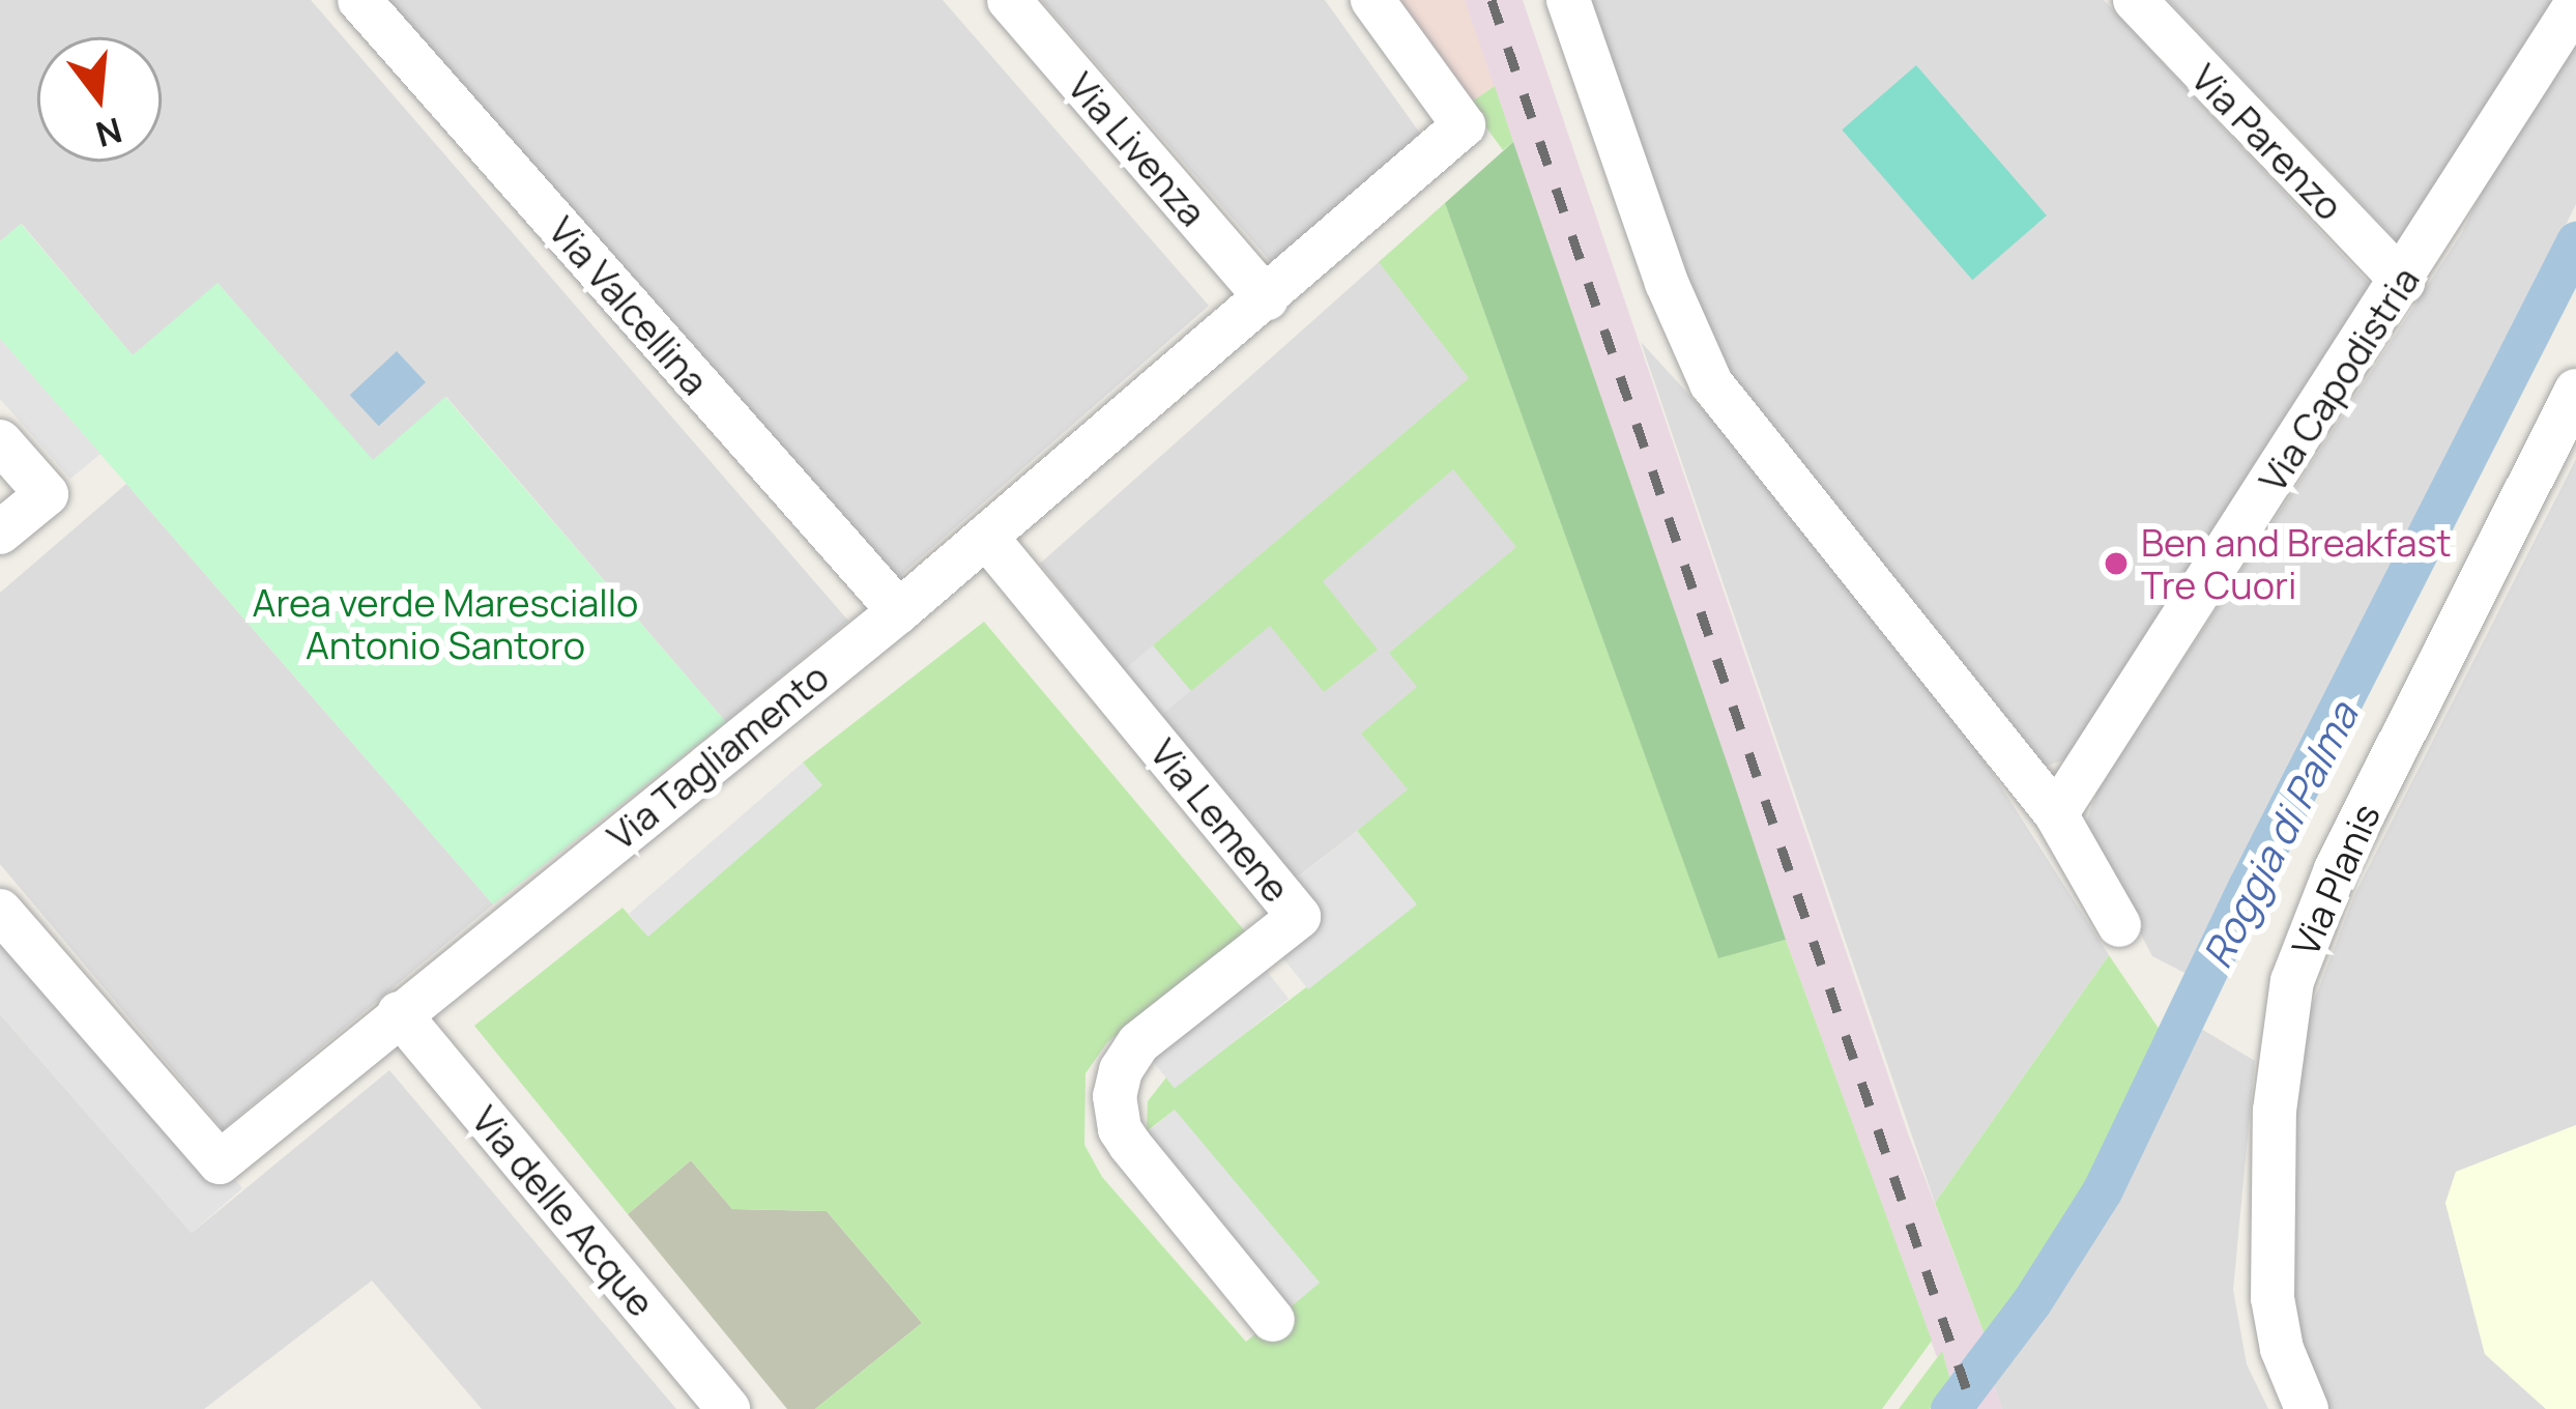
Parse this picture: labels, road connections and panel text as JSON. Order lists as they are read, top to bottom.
{
  "streets": {
    "street": [
      "Via Parenzo",
      "Via Livenza",
      "Via Valcellina",
      "Via Capodistria",
      "Via Tagliamento",
      "Via Lemene",
      "Via Planis",
      "Via delle Acque"
    ]
  },
  "crossings": [
    ["Via Parenzo", "Via Capodistria"],
    ["Via Livenza", "Via Tagliamento"],
    ["Via Valcellina", "Via Tagliamento"],
    ["Via Tagliamento", "Via Lemene"],
    ["Via Tagliamento", "Via delle Acque"]
  ],
  "water": ["Roggia di Palma"],
  "parks": ["Area verde Maresciallo Antonio Santoro"],
  "places": ["Ben and Breakfast Tre Cuori"],
  "north": "bottom"
}
